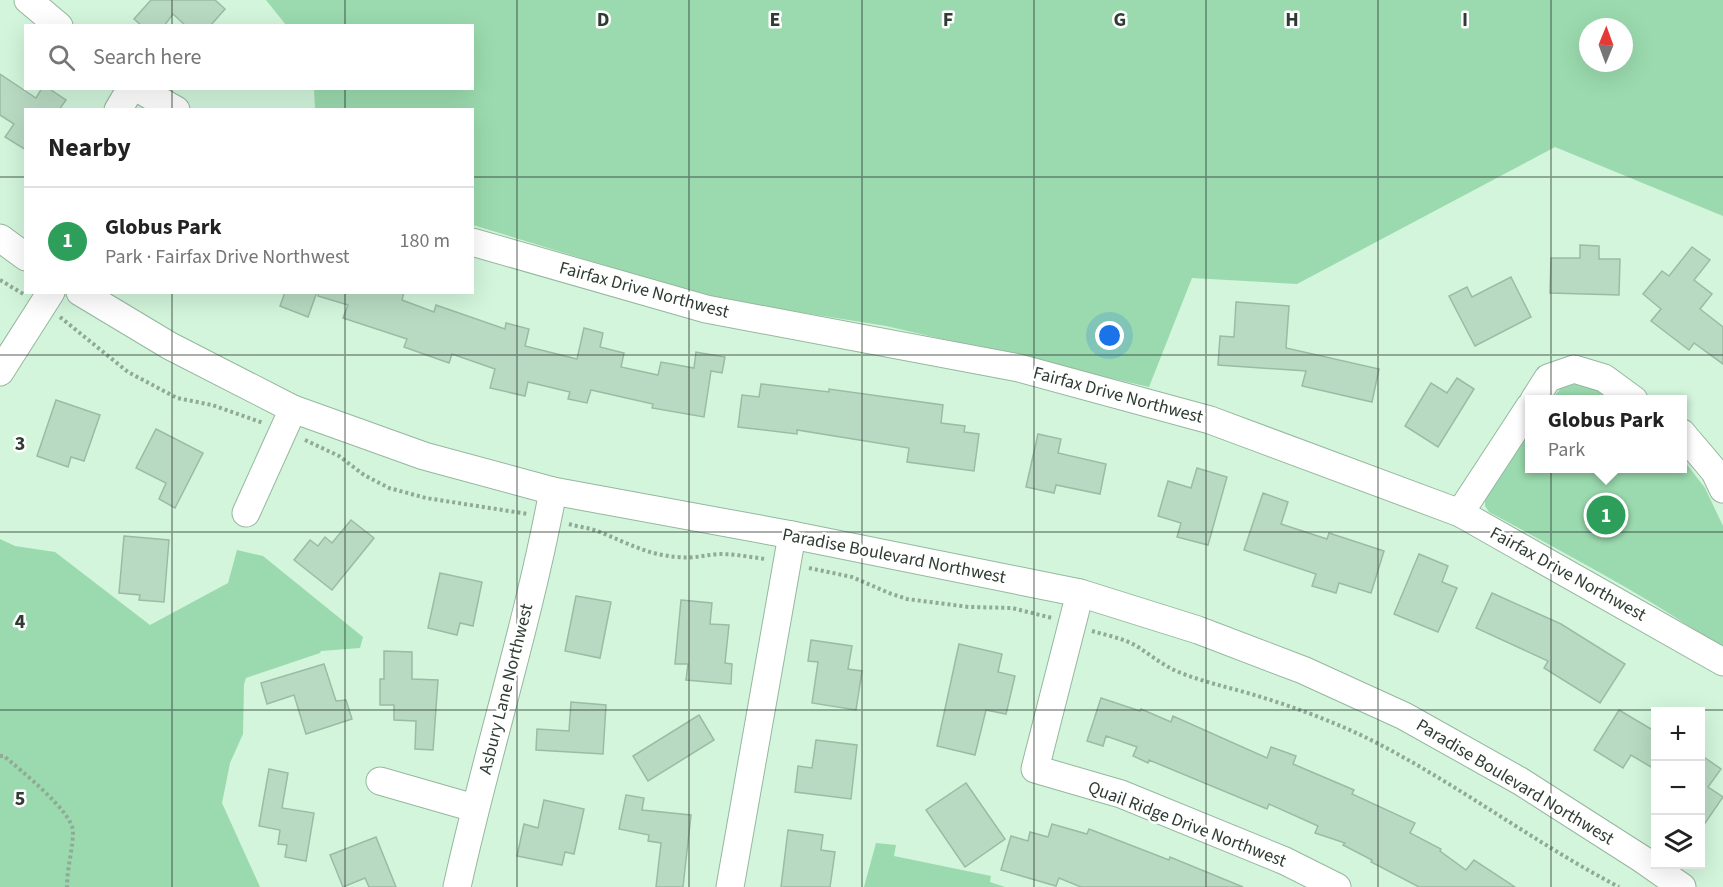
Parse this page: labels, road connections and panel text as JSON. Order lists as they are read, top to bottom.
{
  "streets": {
    "street": [
      "Fairfax Drive Northwest",
      "Paradise Boulevard Northwest",
      "Asbury Lane Northwest",
      "Quail Ridge Drive Northwest"
    ]
  },
  "crossings": [
    ["Paradise Boulevard Northwest", "Asbury Lane Northwest"],
    ["Paradise Boulevard Northwest", "Quail Ridge Drive Northwest"]
  ],
  "north": "top",
  "page": {
    "search": "Search here",
    "heading": "Nearby",
    "list": [
      {
        "mark": "1",
        "name": "Globus Park",
        "note": "Park · Fairfax Drive Northwest",
        "value": "180 m"
      }
    ],
    "popup": ["Globus Park", "Park"],
    "pins": "1",
    "map_buttons": ["+", "−"]
  },
  "grid": {
    "columns": [
      "D",
      "E",
      "F",
      "G",
      "H",
      "I"
    ],
    "rows": ["3", "4", "5"]
  }
}
